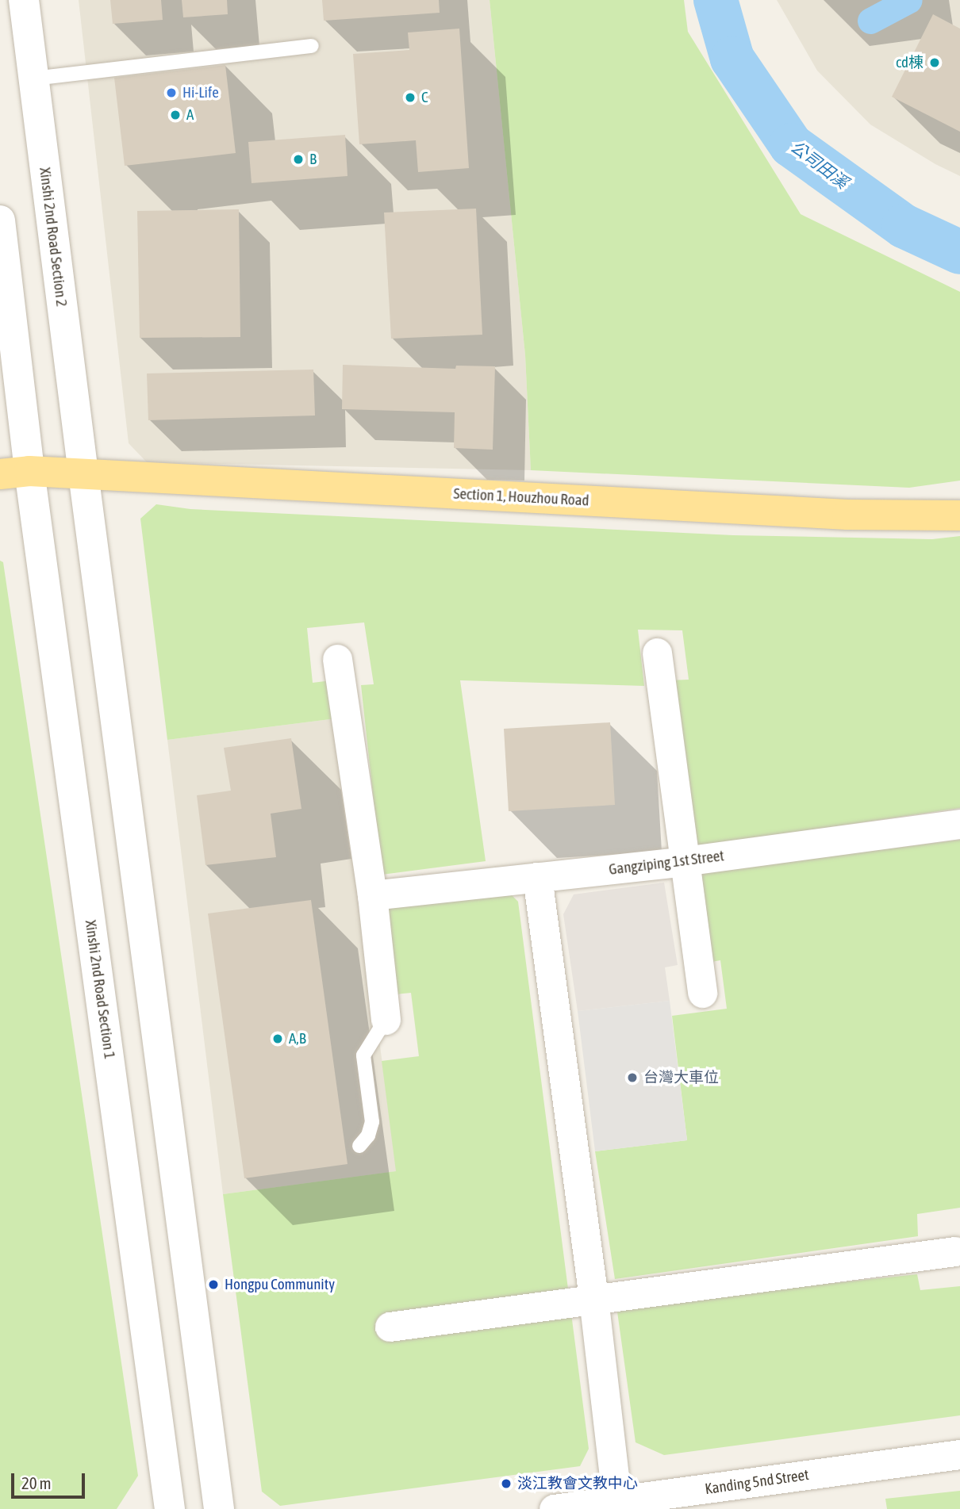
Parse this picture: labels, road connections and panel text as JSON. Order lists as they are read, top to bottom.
{
  "streets": {
    "main road": ["Section 1, Houzhou Road"],
    "street": [
      "Xinshi 2nd Road Section 2",
      "Gangziping 1st Street",
      "Xinshi 2nd Road Section 1",
      "Kanding 5nd Street"
    ]
  },
  "crossings": [
    ["Xinshi 2nd Road Section 2", "Section 1, Houzhou Road"],
    ["Section 1, Houzhou Road", "Xinshi 2nd Road Section 1"]
  ],
  "water": ["公司田溪"],
  "places": [
    "cd棟",
    "Hi-Life",
    "C",
    "A",
    "B",
    "A,B",
    "台灣大車位",
    "Hongpu Community",
    "淡江教會文教中心"
  ],
  "scale_bar": "20 m"
}
